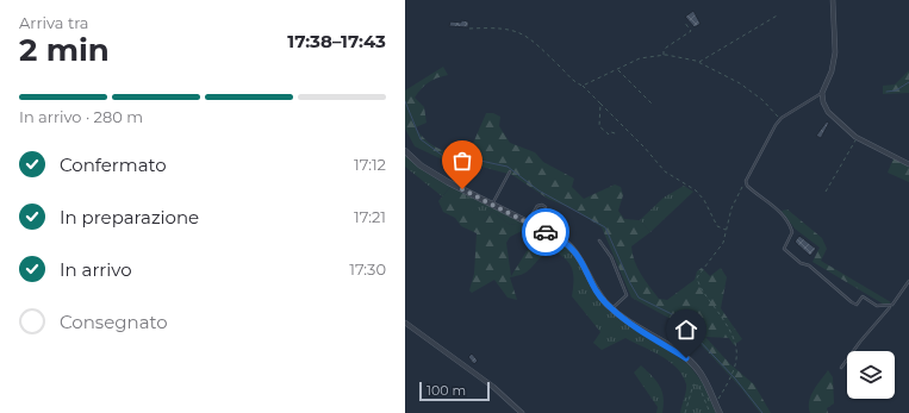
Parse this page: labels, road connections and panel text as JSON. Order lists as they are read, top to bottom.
{
  "scale_bar": "100 m",
  "page": {
    "heading": ["2 min", "Arriva tra", "17:38–17:43"],
    "bar": "In arrivo · 280 m",
    "list": [
      ["Confermato", "17:12"],
      ["In preparazione", "17:21"],
      ["In arrivo", "17:30"],
      "Consegnato"
    ],
    "scale": "100 m"
  }
}
